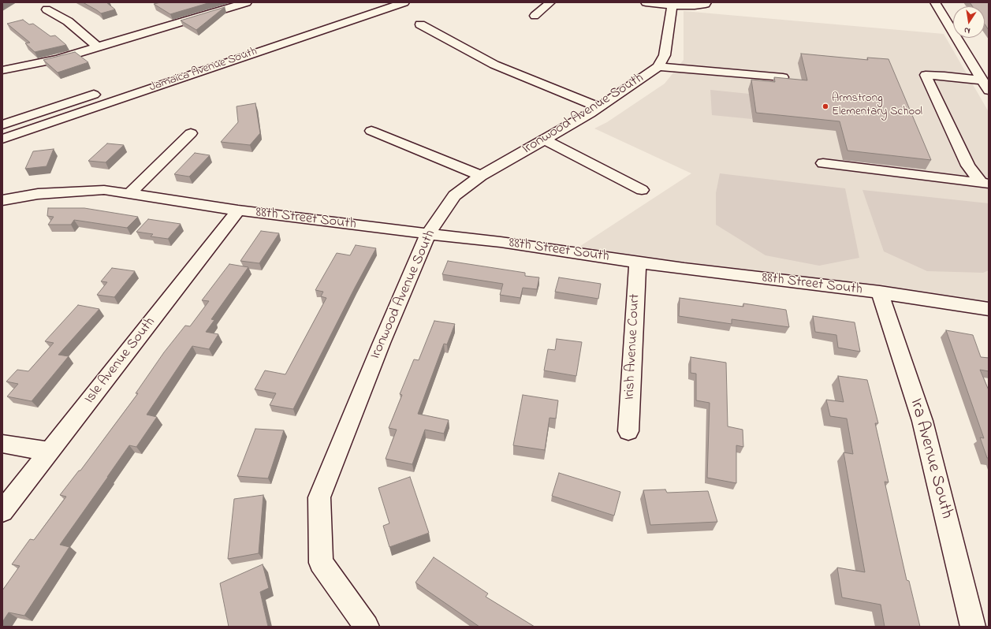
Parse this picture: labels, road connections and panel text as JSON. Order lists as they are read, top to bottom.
{
  "streets": {
    "street": [
      "Jamaica Avenue South",
      "Ironwood Avenue South",
      "88th Street South",
      "Irish Avenue Court",
      "Isle Avenue South",
      "Ira Avenue South"
    ]
  },
  "crossings": [
    ["Ironwood Avenue South", "88th Street South"],
    ["88th Street South", "Irish Avenue Court"],
    ["88th Street South", "Isle Avenue South"],
    ["88th Street South", "Ira Avenue South"]
  ],
  "places": ["Armstrong Elementary School"],
  "north": "bottom"
}
